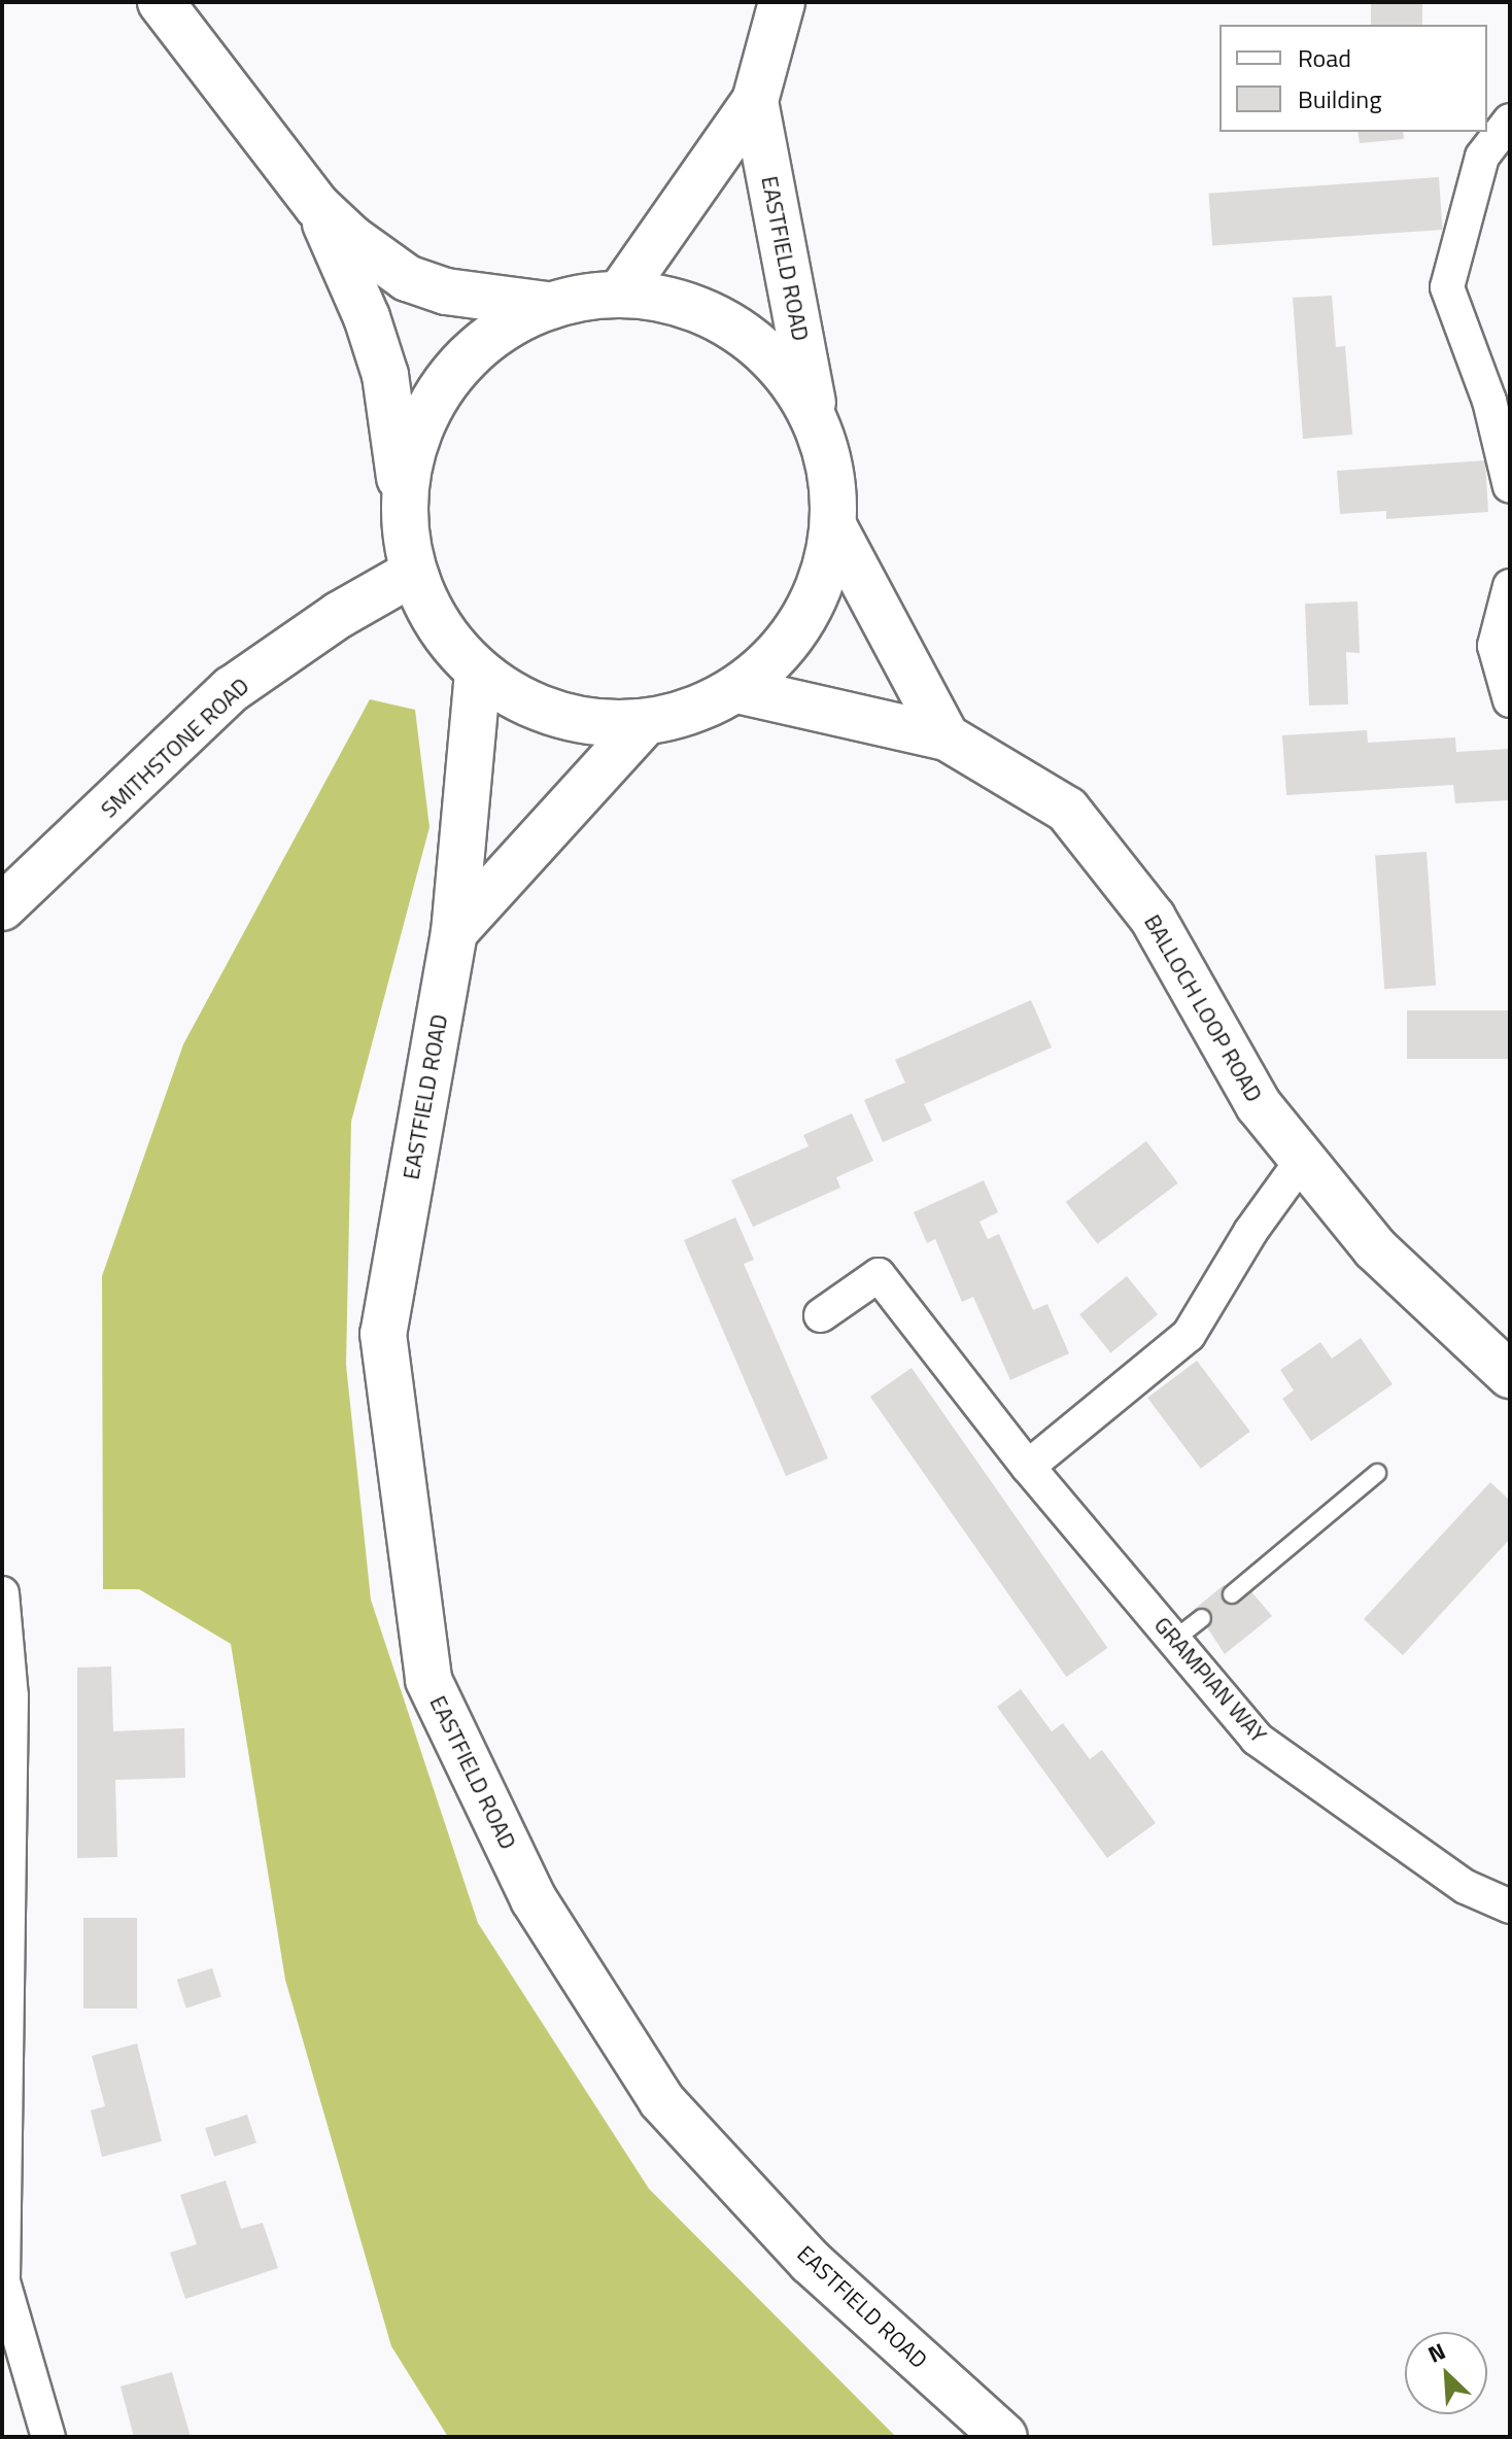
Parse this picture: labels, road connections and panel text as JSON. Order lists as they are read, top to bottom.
{
  "streets": {
    "main road": ["EASTFIELD ROAD", "SMITHSTONE ROAD", "BALLOCH LOOP ROAD"],
    "street": ["GRAMPIAN WAY"]
  },
  "legend": ["Road", "Building"],
  "north": "top left"
}
